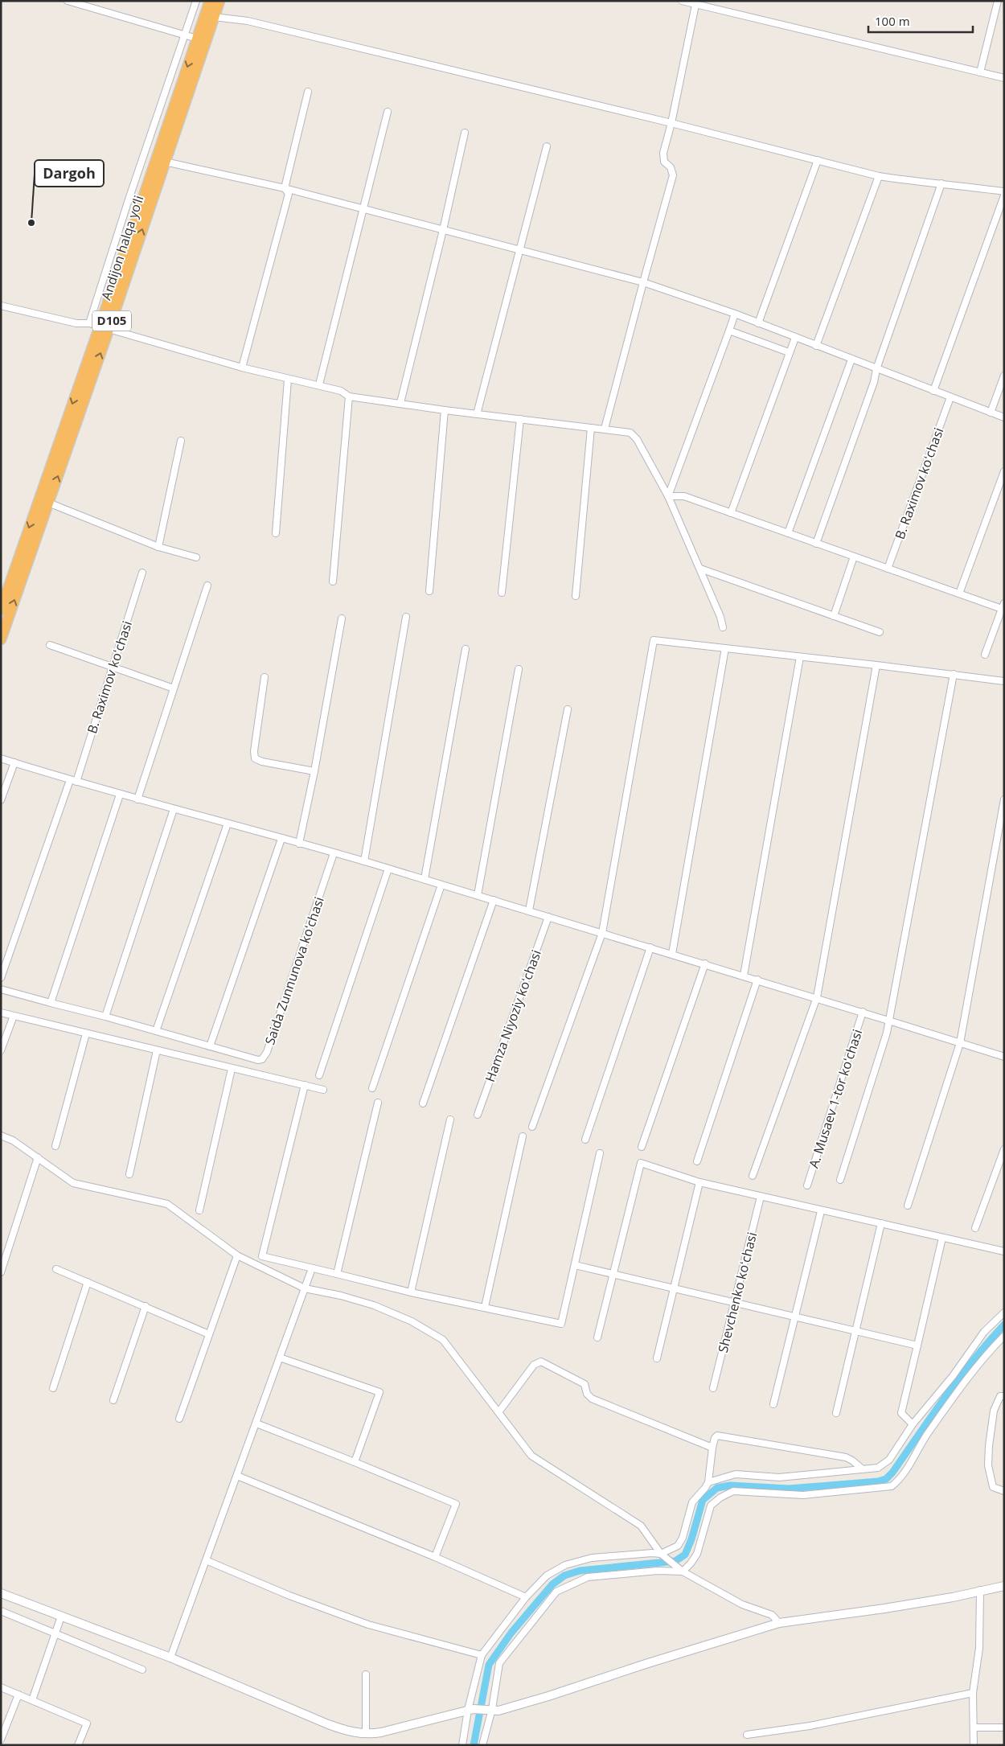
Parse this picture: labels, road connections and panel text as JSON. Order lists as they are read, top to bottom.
{
  "streets": {
    "highway": ["Andijon halqa yo‘li", "D105"],
    "street": [
      "B. Raximov koʻchasi",
      "Saida Zunnunova koʻchasi",
      "Hamza Niyoziy koʻchasi",
      "A. Musaev 1-tor koʻchasi",
      "Shevchenko koʻchasi"
    ]
  },
  "places": ["Dargoh"],
  "scale_bar": "100 m"
}
